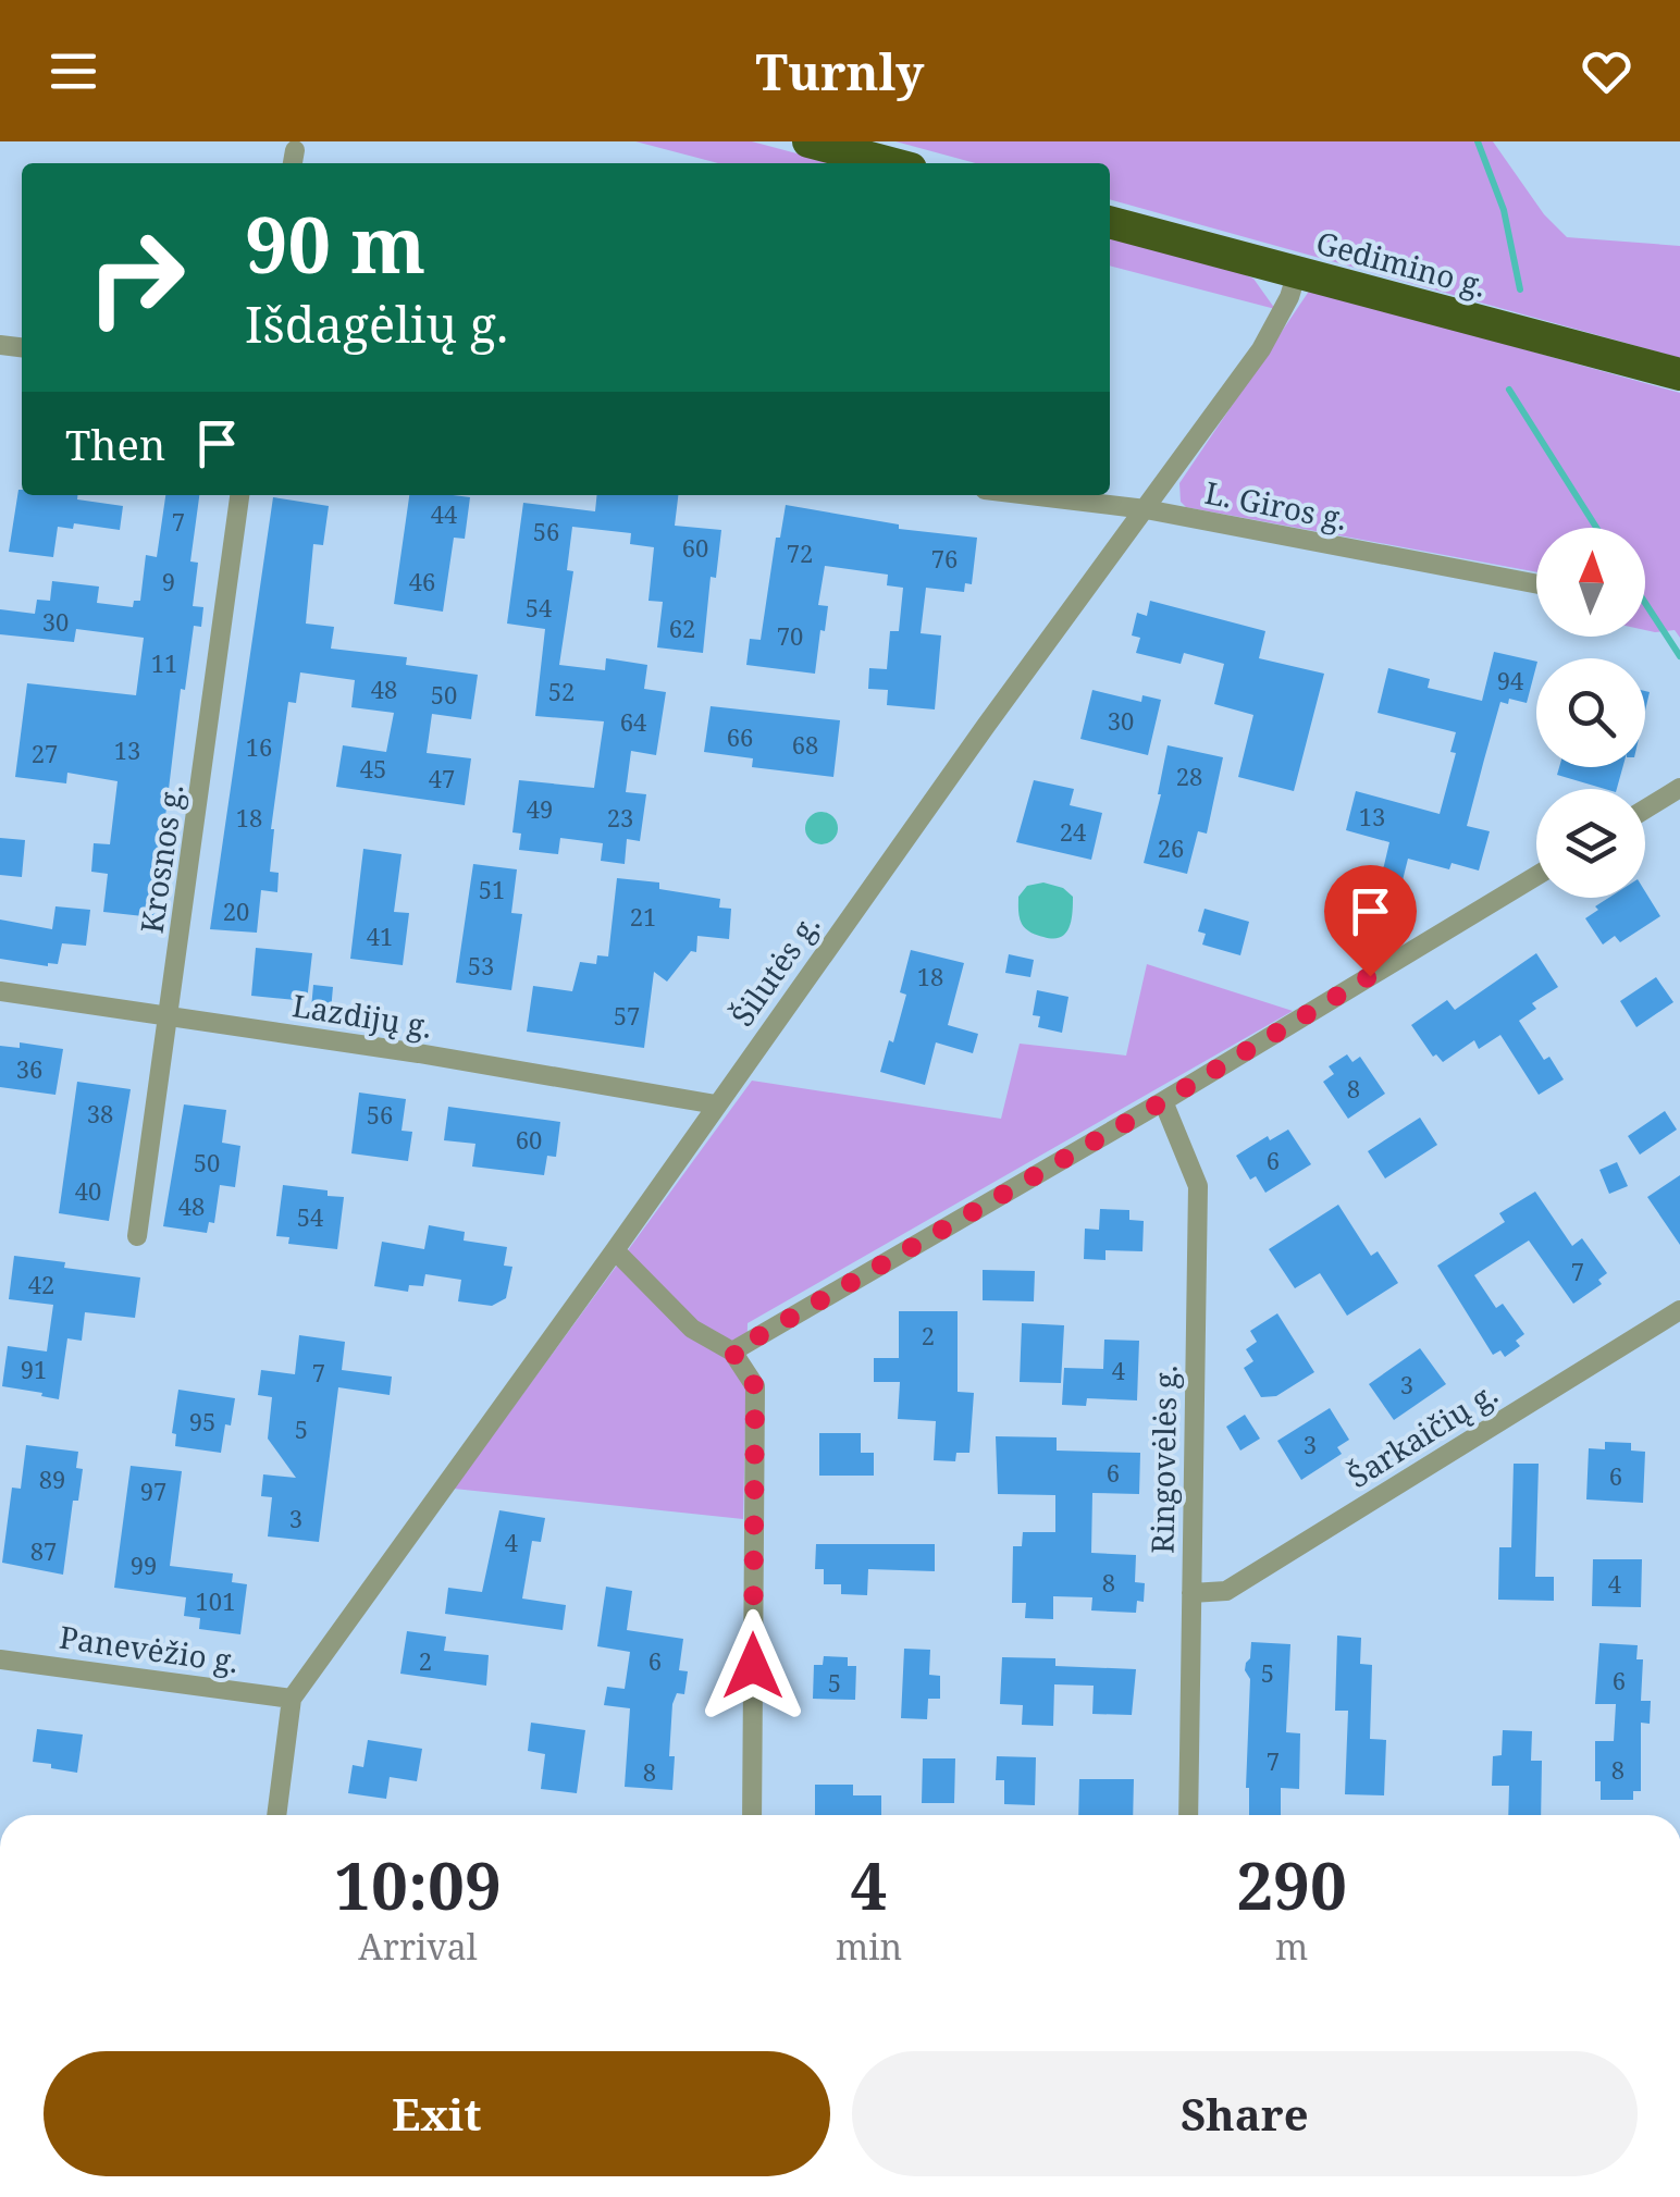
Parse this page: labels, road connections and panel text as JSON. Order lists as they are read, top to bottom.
{
  "streets": {
    "highway": ["Gedimino g."],
    "street": [
      "L. Giros g.",
      "Krosnos g.",
      "Šilutės g.",
      "Lazdijų g.",
      "Šarkaičių g.",
      "Ringovėlės g.",
      "Panevėžio g."
    ]
  },
  "crossings": [
    ["Gedimino g.", "Šilutės g."],
    ["L. Giros g.", "Šilutės g."],
    ["Krosnos g.", "Lazdijų g."],
    ["Šilutės g.", "Lazdijų g."],
    ["Šilutės g.", "Panevėžio g."],
    ["Šarkaičių g.", "Ringovėlės g."]
  ],
  "house_numbers": [
    "44",
    "7",
    "56",
    "60",
    "72",
    "76",
    "9",
    "46",
    "54",
    "30",
    "62",
    "70",
    "11",
    "94",
    "48",
    "52",
    "50",
    "30",
    "64",
    "66",
    "68",
    "16",
    "13",
    "27",
    "45",
    "28",
    "47",
    "49",
    "13",
    "18",
    "23",
    "24",
    "26",
    "51",
    "20",
    "21",
    "41",
    "53",
    "18",
    "57",
    "36",
    "8",
    "38",
    "56",
    "60",
    "6",
    "50",
    "40",
    "48",
    "54",
    "7",
    "42",
    "2",
    "91",
    "4",
    "7",
    "3",
    "95",
    "5",
    "3",
    "6",
    "6",
    "89",
    "97",
    "3",
    "4",
    "87",
    "99",
    "8",
    "4",
    "101",
    "2",
    "6",
    "5",
    "6",
    "5",
    "7",
    "8",
    "8"
  ],
  "north": "top",
  "page": {
    "header": "Turnly",
    "turn": ["90 m", "Išdagėlių g."],
    "then": "Then",
    "eta": [
      "10:09",
      "Arrival",
      "4",
      "min",
      "290",
      "m"
    ],
    "buttons": ["Exit", "Share"]
  }
}
